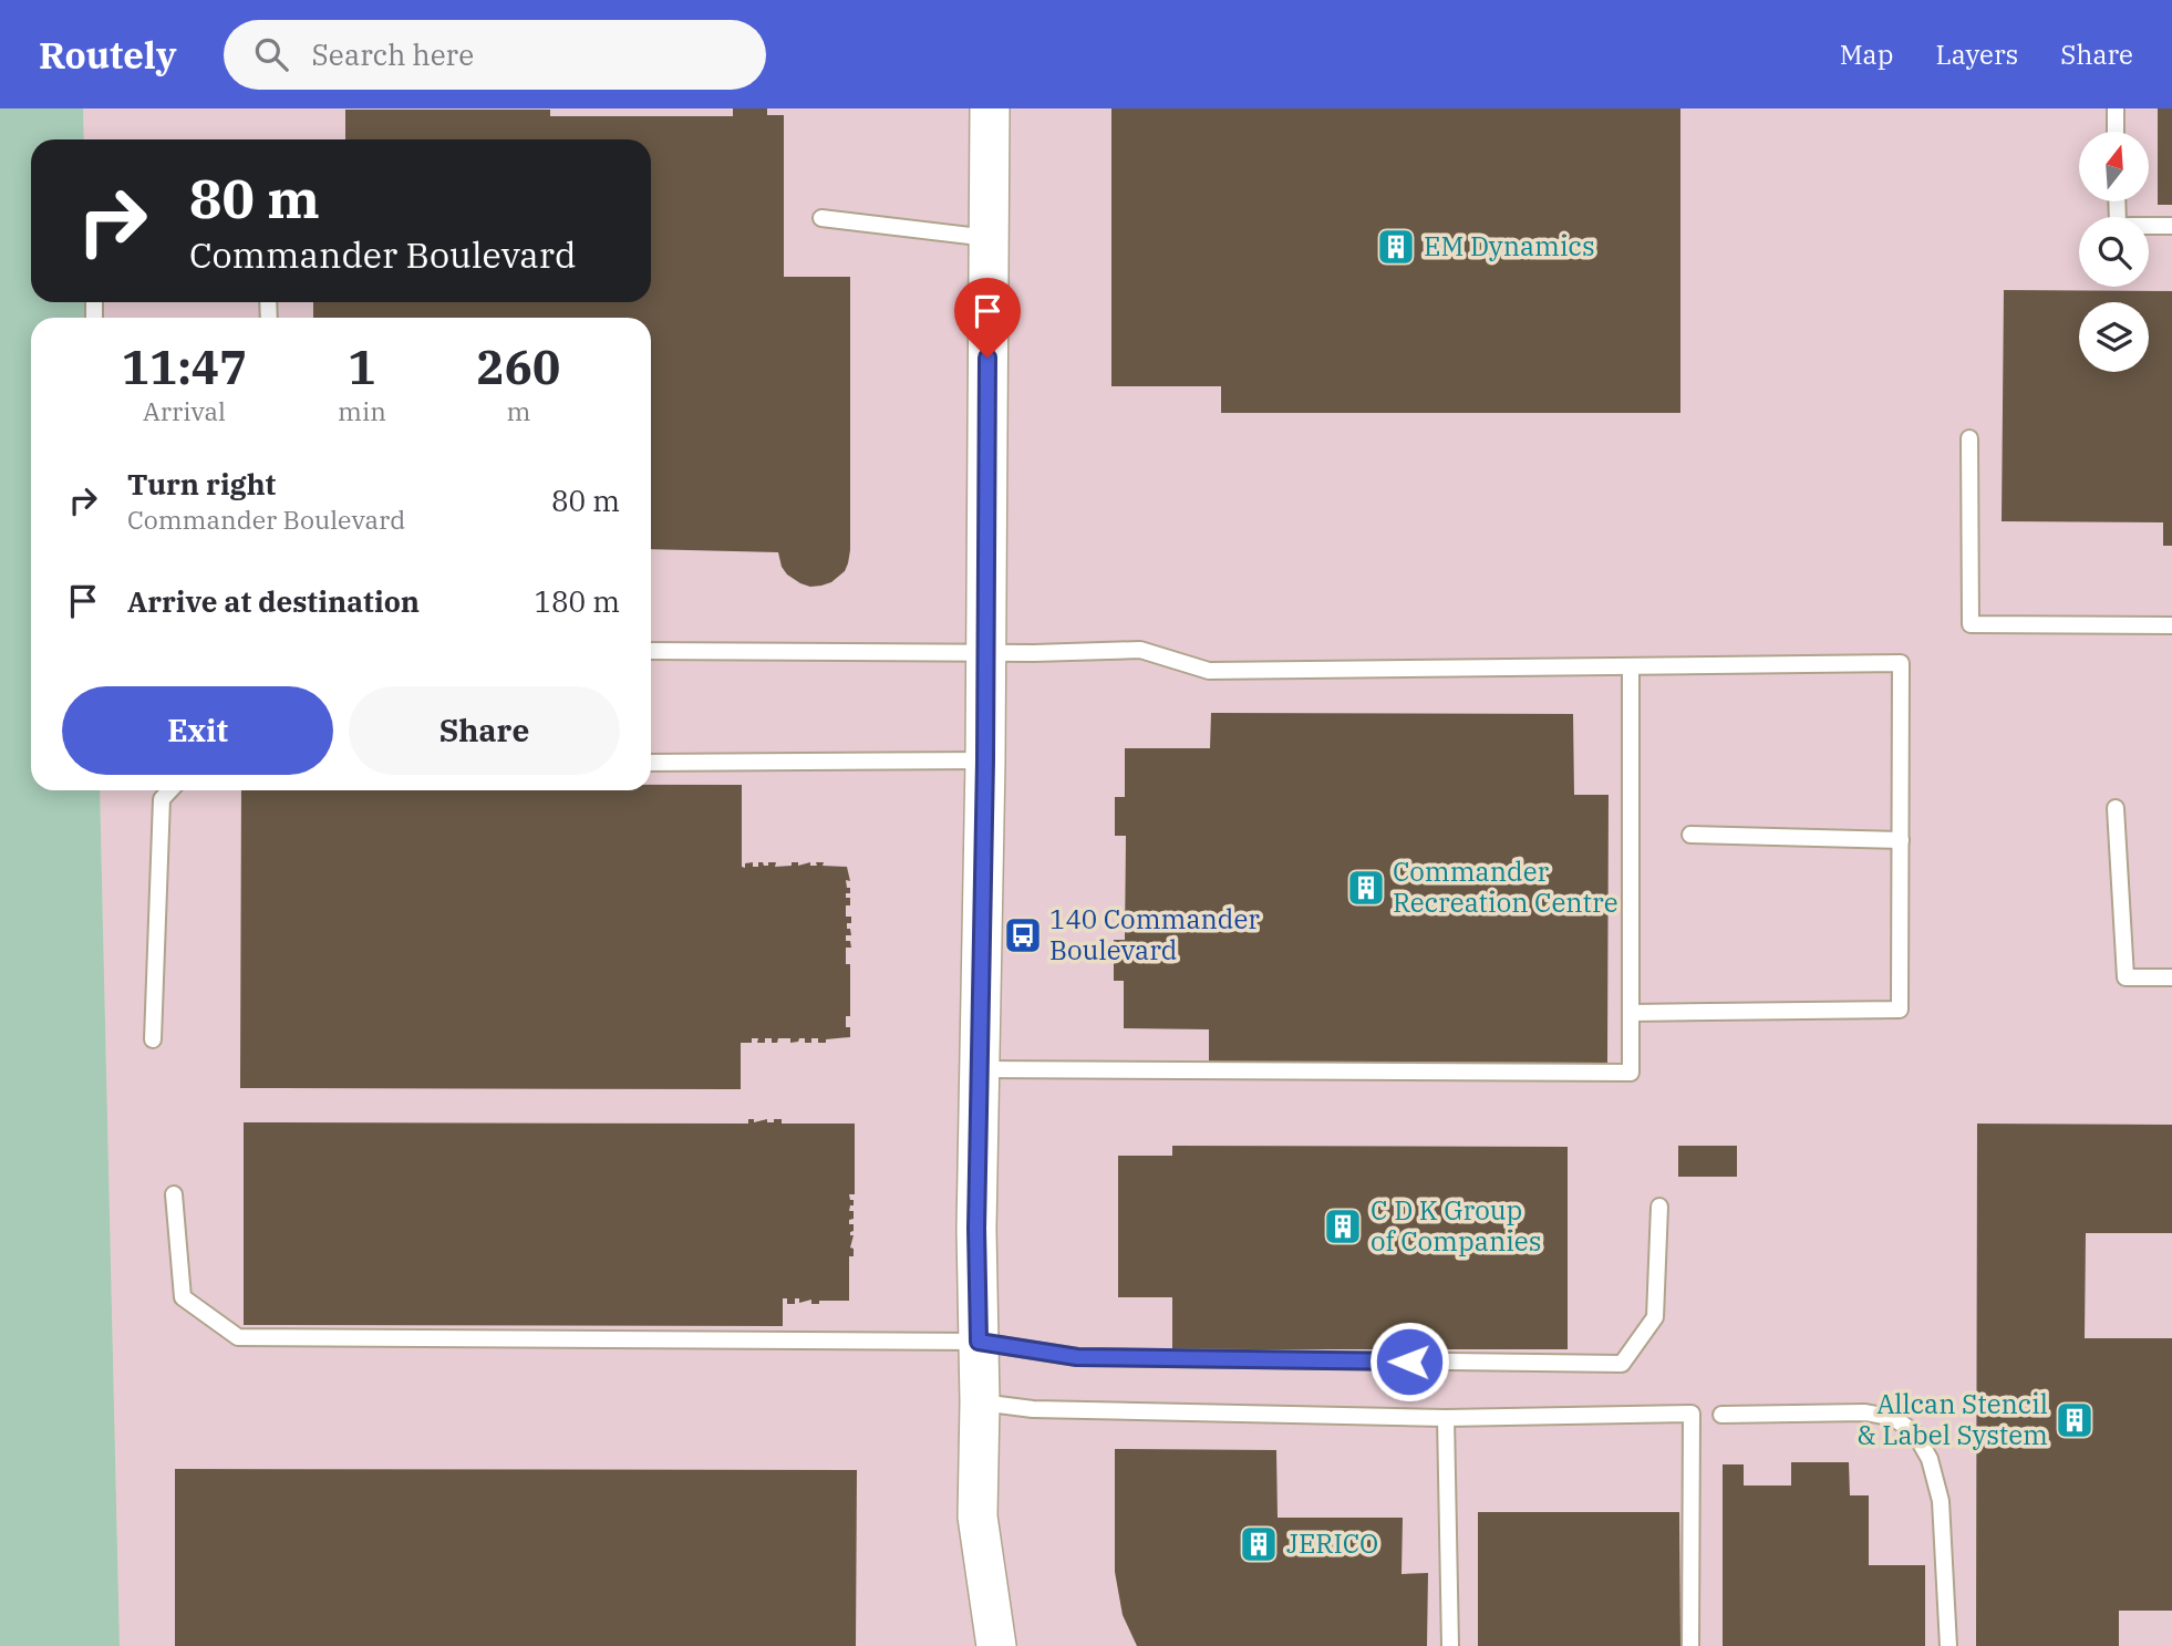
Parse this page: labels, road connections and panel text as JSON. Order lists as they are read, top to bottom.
{
  "places": {
    "building": [
      "EM Dynamics",
      "Commander Recreation Centre",
      "C D K Group of Companies",
      "Allcan Stencil & Label System",
      "JERICO"
    ],
    "bus stop": ["140 Commander Boulevard"]
  },
  "north": "top",
  "page": {
    "header": "Routely",
    "search": "Search here",
    "nav": ["Map", "Layers", "Share"],
    "turn": ["80 m", "Commander Boulevard"],
    "eta": [
      "11:47",
      "Arrival",
      "1",
      "min",
      "260",
      "m"
    ],
    "list": [
      {
        "name": "Turn right",
        "note": "Commander Boulevard",
        "value": "80 m"
      },
      {
        "name": "Arrive at destination",
        "value": "180 m"
      }
    ],
    "buttons": ["Exit", "Share"]
  }
}
